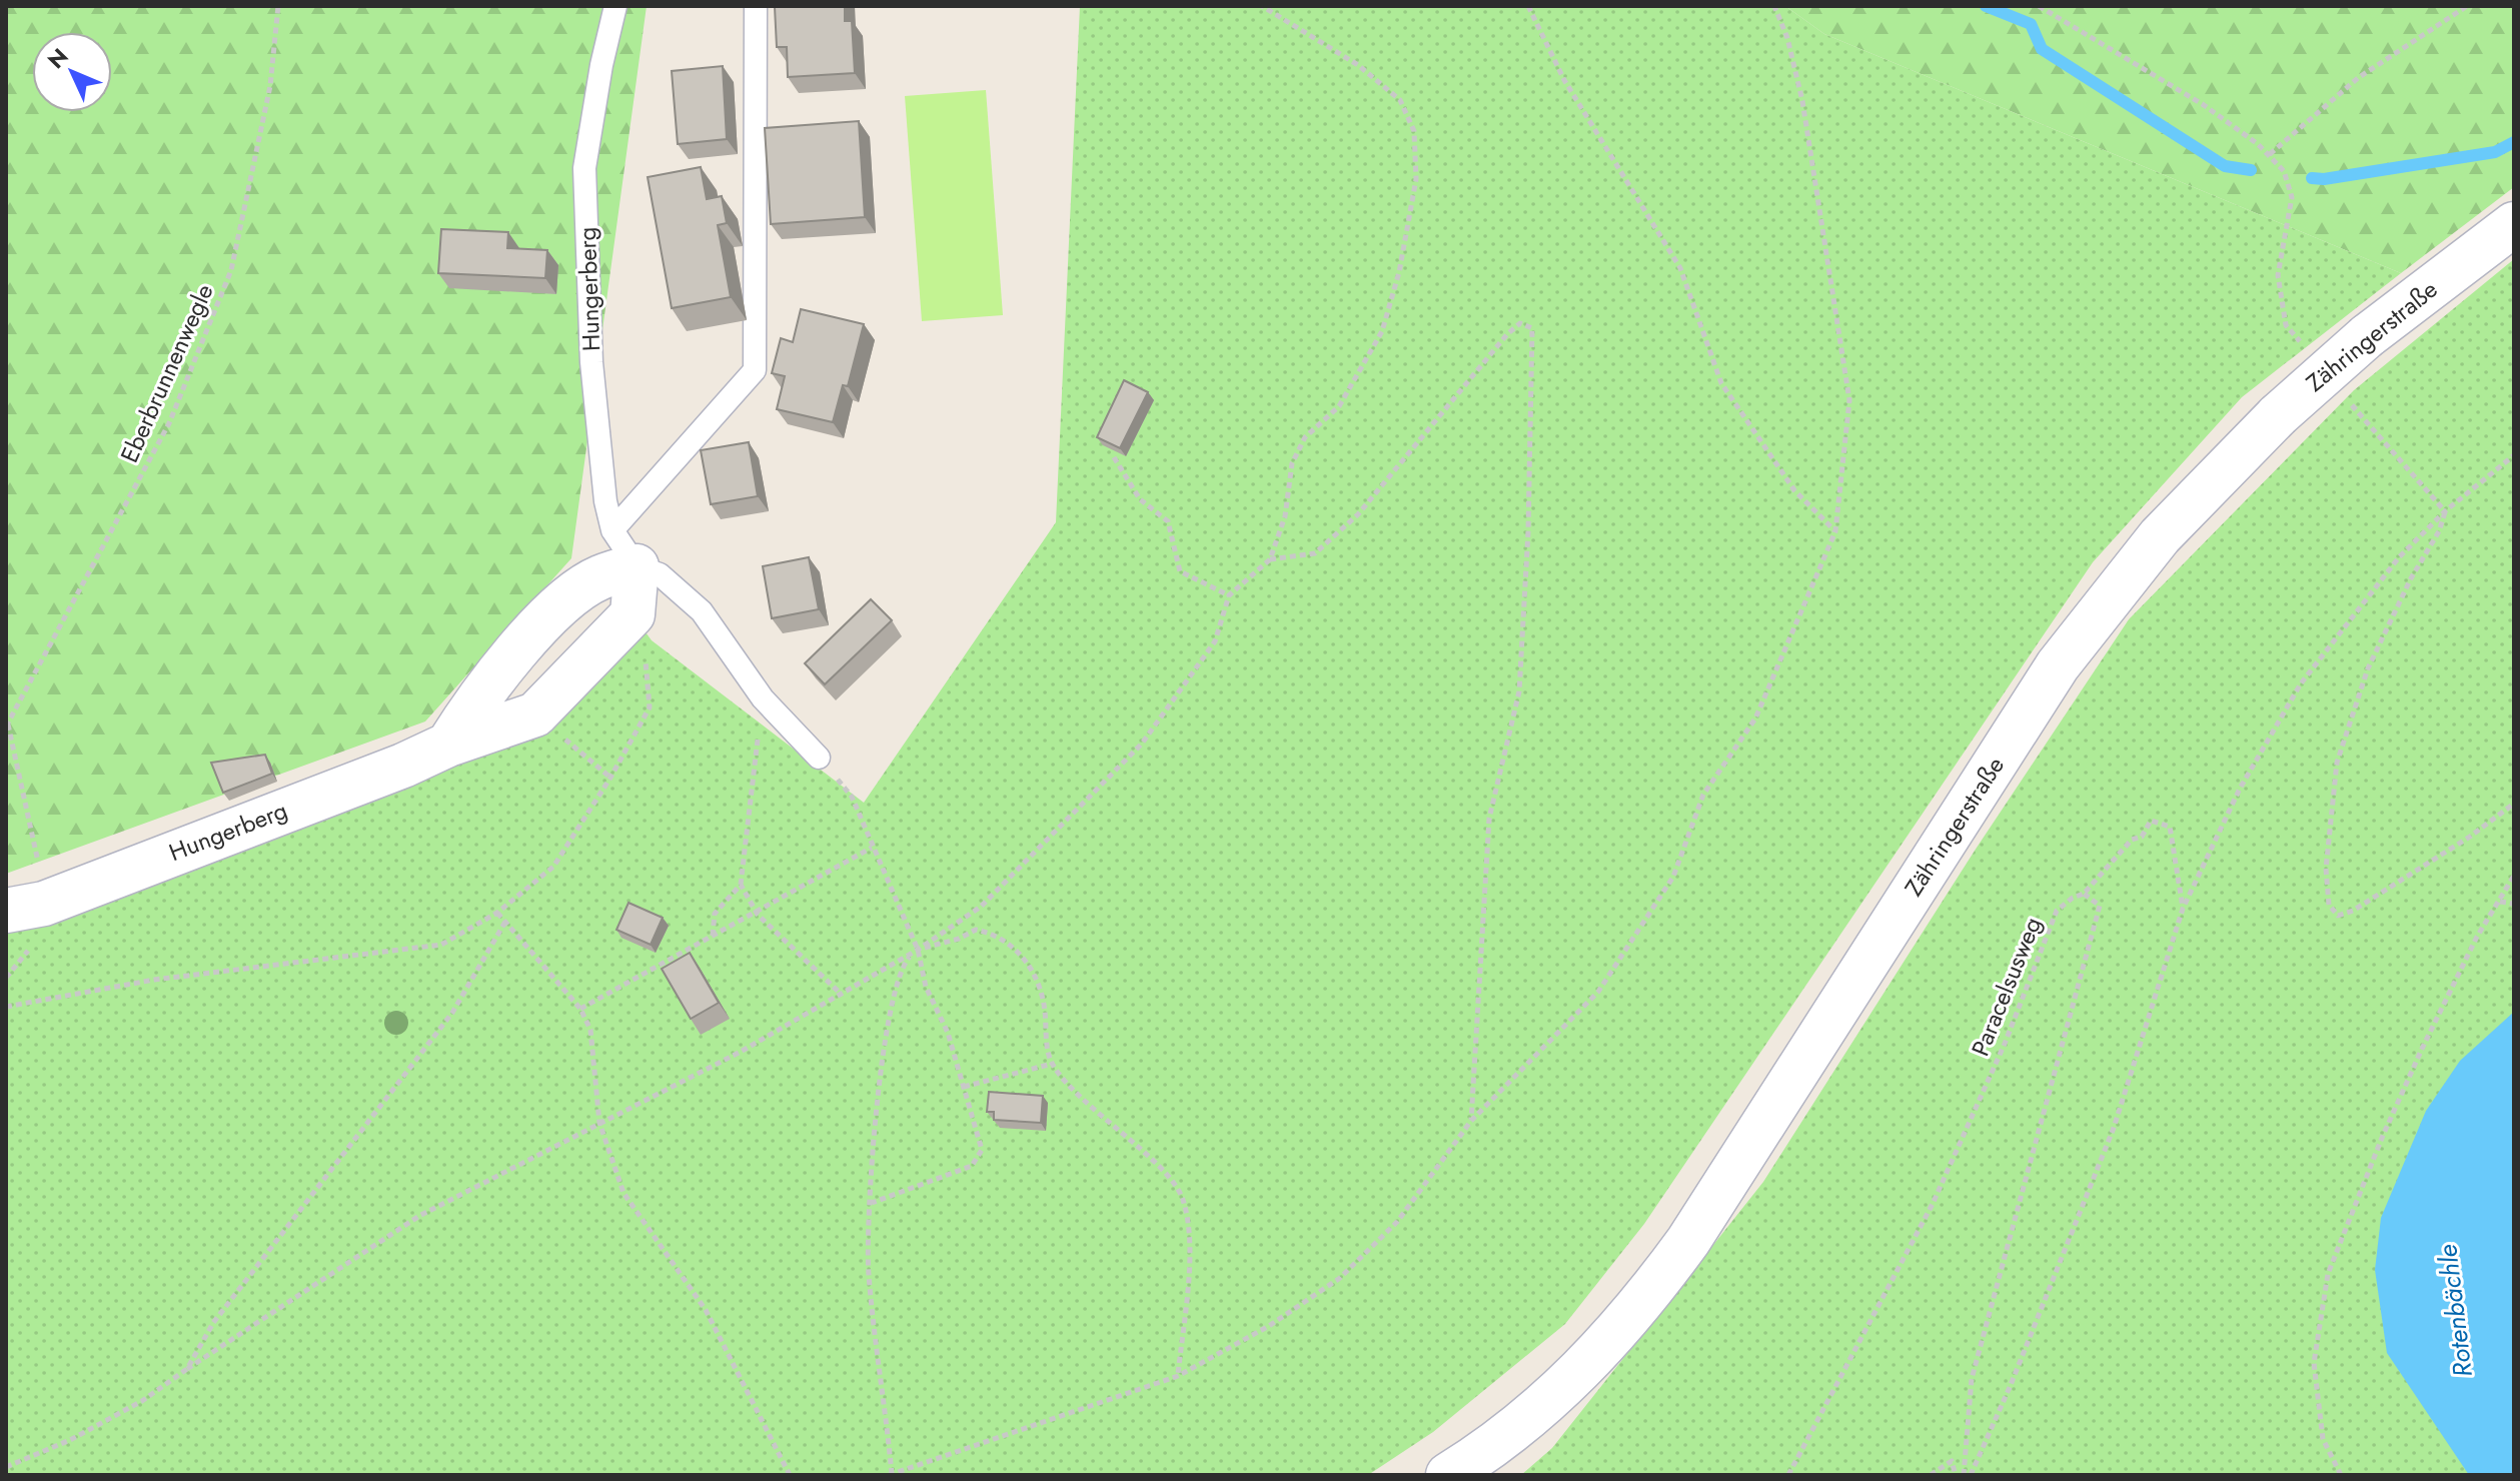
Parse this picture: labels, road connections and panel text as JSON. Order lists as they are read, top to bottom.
{
  "streets": {
    "main road": ["Hungerberg", "Zähringerstraße"],
    "path": ["Eberbrunnenwegle", "Paracelsusweg"]
  },
  "water": ["Rotenbächle"],
  "north": "top left"
}
